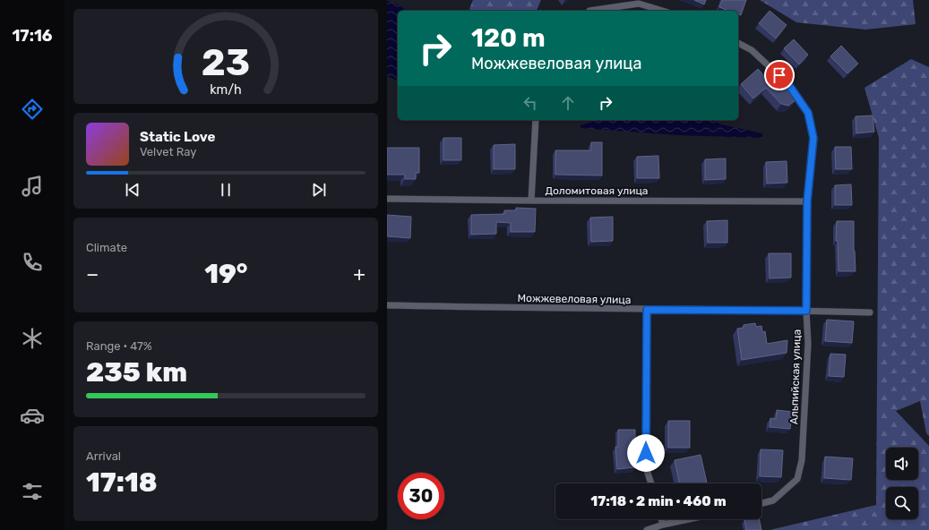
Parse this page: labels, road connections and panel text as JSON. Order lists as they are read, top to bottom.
{
  "streets": {
    "street": ["Доломитовая улица", "Можжевеловая улица", "Альпийская улица"]
  },
  "crossings": [
    ["Доломитовая улица", "Альпийская улица"],
    ["Можжевеловая улица", "Альпийская улица"]
  ],
  "page": {
    "tabs": "17:16",
    "turn": ["120 m", "Можжевеловая улица"],
    "song": ["Static Love", "Velvet Ray"],
    "tile": [
      "Climate",
      ["Range · 47%", "235 km"],
      ["Arrival", "17:18"]
    ],
    "heat": ["−", "19°", "+"],
    "limit": "30",
    "trip": "17:18 · 2 min · 460 m",
    "gauge": ["23", "km/h"]
  }
}
